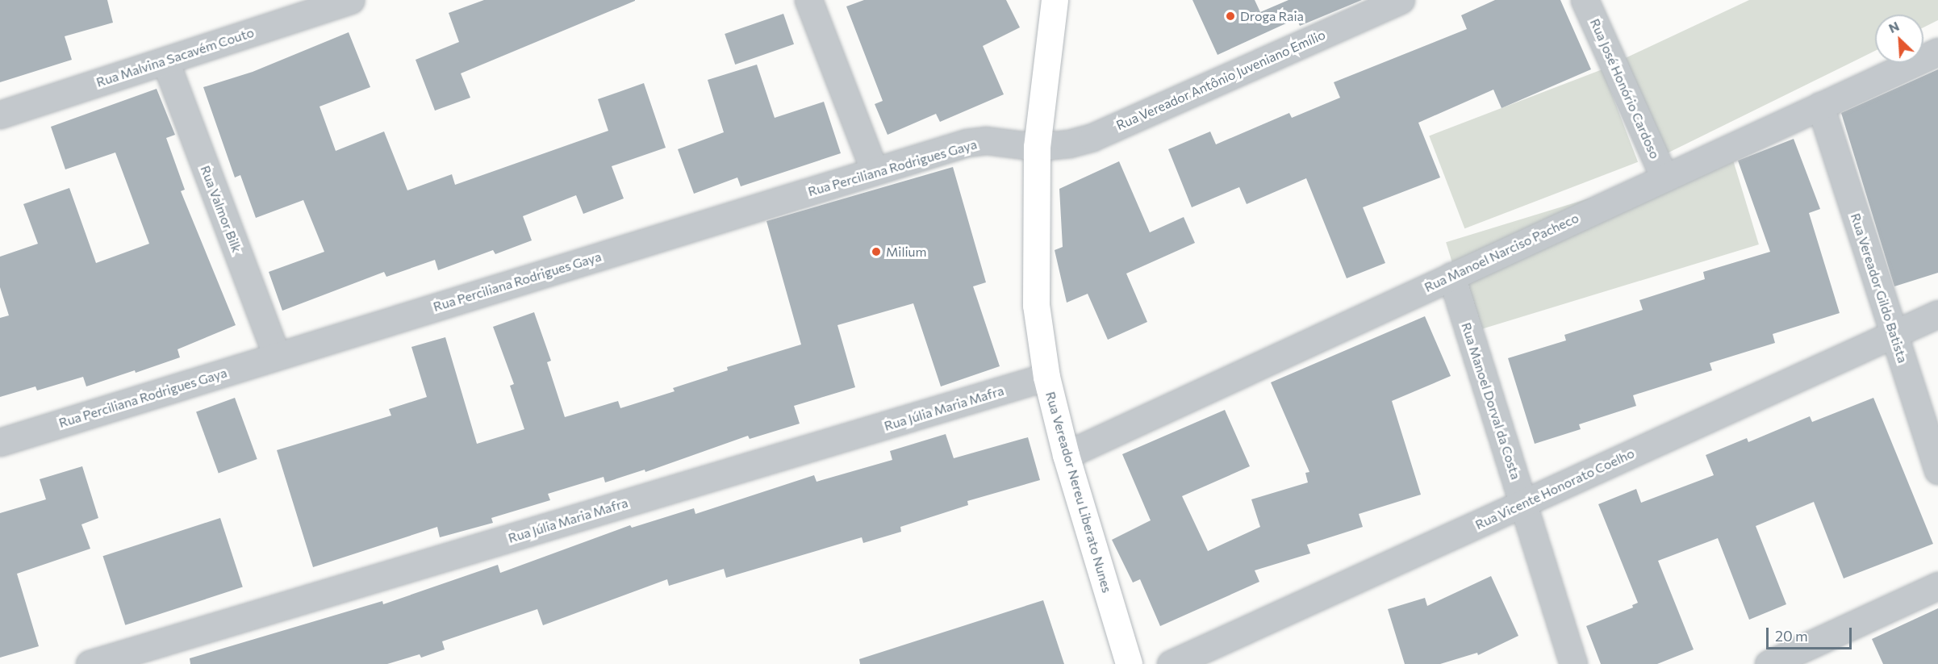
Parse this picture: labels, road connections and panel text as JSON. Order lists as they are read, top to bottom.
{
  "streets": {
    "main road": ["Rua Vereador Nereu Liberato Nunes"],
    "street": [
      "Rua Malvina Sacavém Couto",
      "Rua Vereador Antônio Juveniano Emílio",
      "Rua José Honório Cardoso",
      "Rua Perciliana Rodrigues Gaya",
      "Rua Valmor Bilk",
      "Rua Manoel Narciso Pacheco",
      "Rua Vereador Gildo Batista",
      "Rua Manoel Dorval da Costa",
      "Rua Júlia Maria Mafra",
      "Rua Vicente Honorato Coelho"
    ]
  },
  "crossings": [
    ["Rua Malvina Sacavém Couto", "Rua Valmor Bilk"],
    ["Rua Vereador Antônio Juveniano Emílio", "Rua Perciliana Rodrigues Gaya"],
    ["Rua Vereador Antônio Juveniano Emílio", "Rua Vereador Nereu Liberato Nunes"],
    ["Rua José Honório Cardoso", "Rua Manoel Narciso Pacheco"],
    ["Rua Perciliana Rodrigues Gaya", "Rua Valmor Bilk"],
    ["Rua Perciliana Rodrigues Gaya", "Rua Vereador Nereu Liberato Nunes"],
    ["Rua Manoel Narciso Pacheco", "Rua Vereador Gildo Batista"],
    ["Rua Manoel Narciso Pacheco", "Rua Manoel Dorval da Costa"],
    ["Rua Manoel Narciso Pacheco", "Rua Vereador Nereu Liberato Nunes"],
    ["Rua Vereador Gildo Batista", "Rua Vicente Honorato Coelho"],
    ["Rua Manoel Dorval da Costa", "Rua Vicente Honorato Coelho"],
    ["Rua Júlia Maria Mafra", "Rua Vereador Nereu Liberato Nunes"]
  ],
  "places": ["Droga Raia", "Milium"],
  "scale_bar": "20 m",
  "north": "top left"
}
